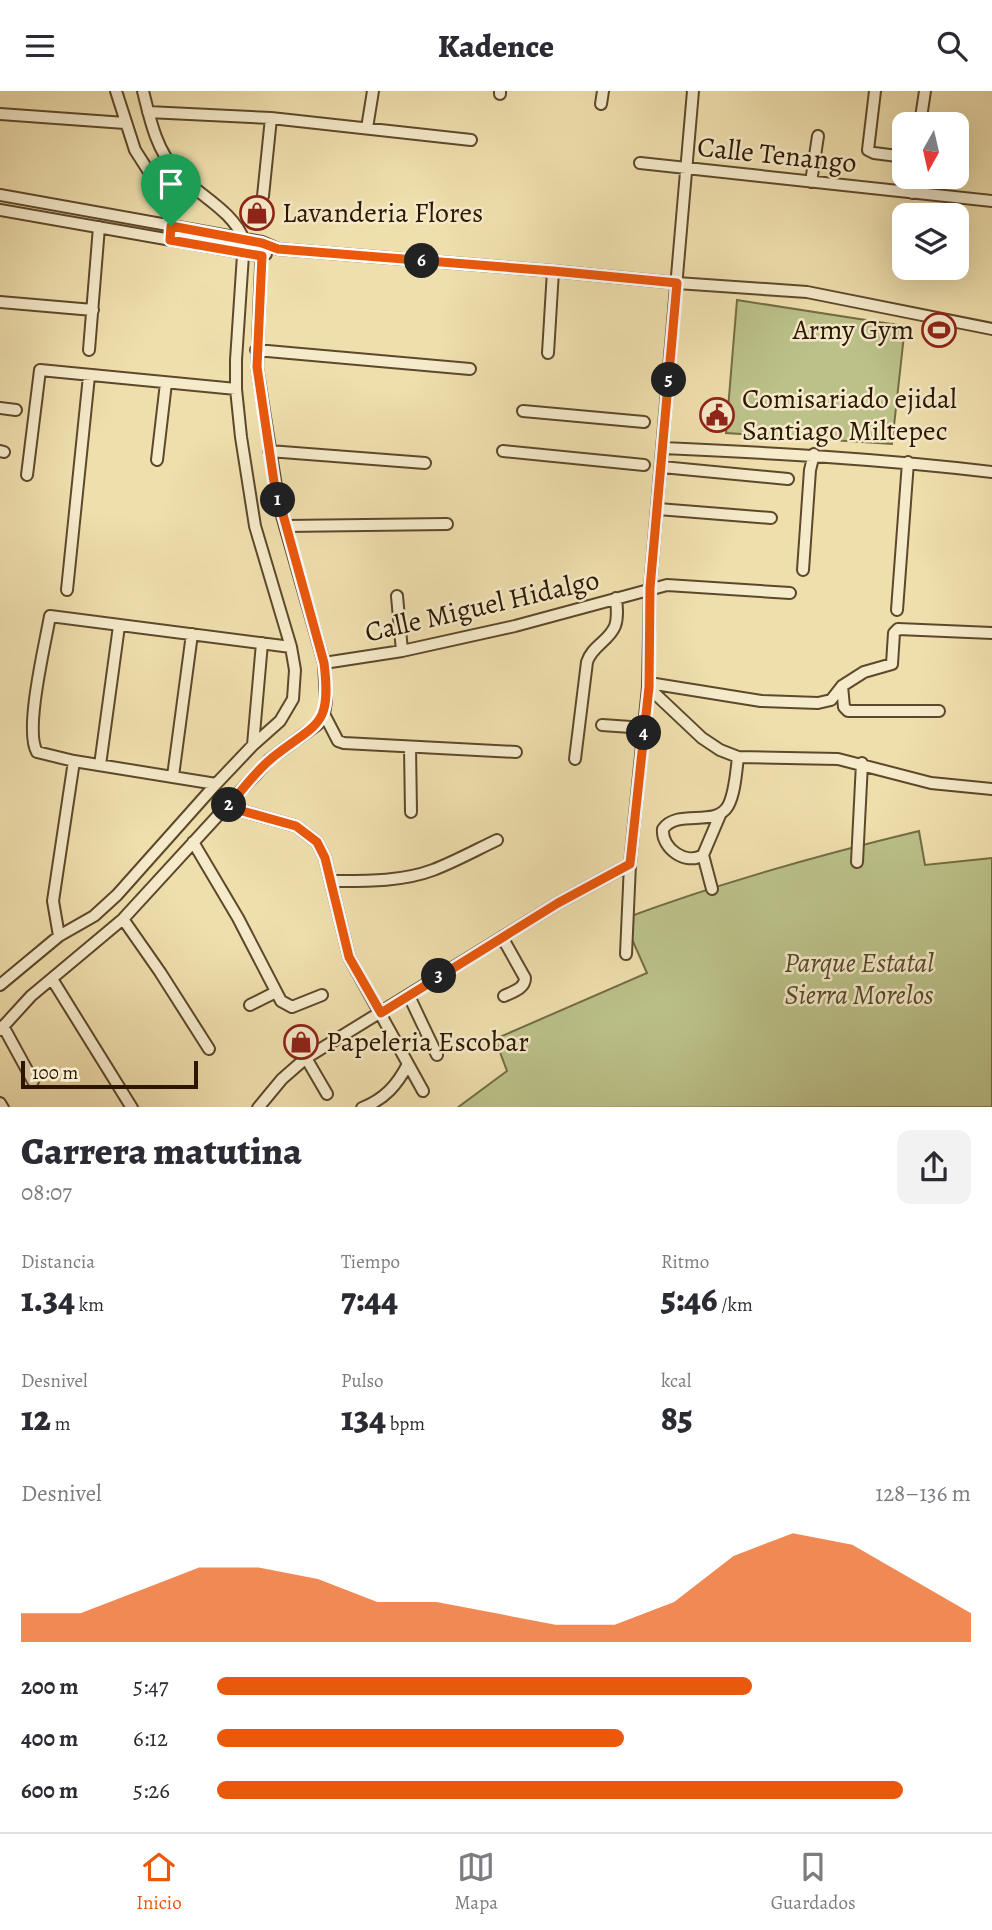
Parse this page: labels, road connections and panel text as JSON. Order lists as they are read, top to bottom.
{
  "streets": {
    "street": ["Calle Tenango", "Calle Miguel Hidalgo"]
  },
  "parks": ["Parque Estatal Sierra Morelos"],
  "places": {
    "shop": ["Lavanderia Flores", "Papeleria Escobar"],
    "sports": ["Army Gym"],
    "public building": ["Comisariado ejidal Santiago Miltepec"]
  },
  "scale_bar": "100 m",
  "north": "bottom",
  "page": {
    "header": "Kadence",
    "pins": [
      "6",
      "5",
      "1",
      "4",
      "2",
      "3"
    ],
    "scale": "100 m",
    "heading": ["Carrera matutina", "08:07"],
    "stats": [
      ["Distancia", "1.34 km"],
      ["Tiempo", "7:44"],
      ["Ritmo", "5:46 /km"],
      ["Desnivel", "12 m"],
      ["Pulso", "134 bpm"],
      ["kcal", "85"]
    ],
    "chart": ["Desnivel", "128–136 m"],
    "list": [
      {
        "name": "200 m",
        "note": "5:47"
      },
      {
        "name": "400 m",
        "note": "6:12"
      },
      {
        "name": "600 m",
        "note": "5:26"
      }
    ],
    "tabs": ["Inicio", "Mapa", "Guardados"]
  }
}
